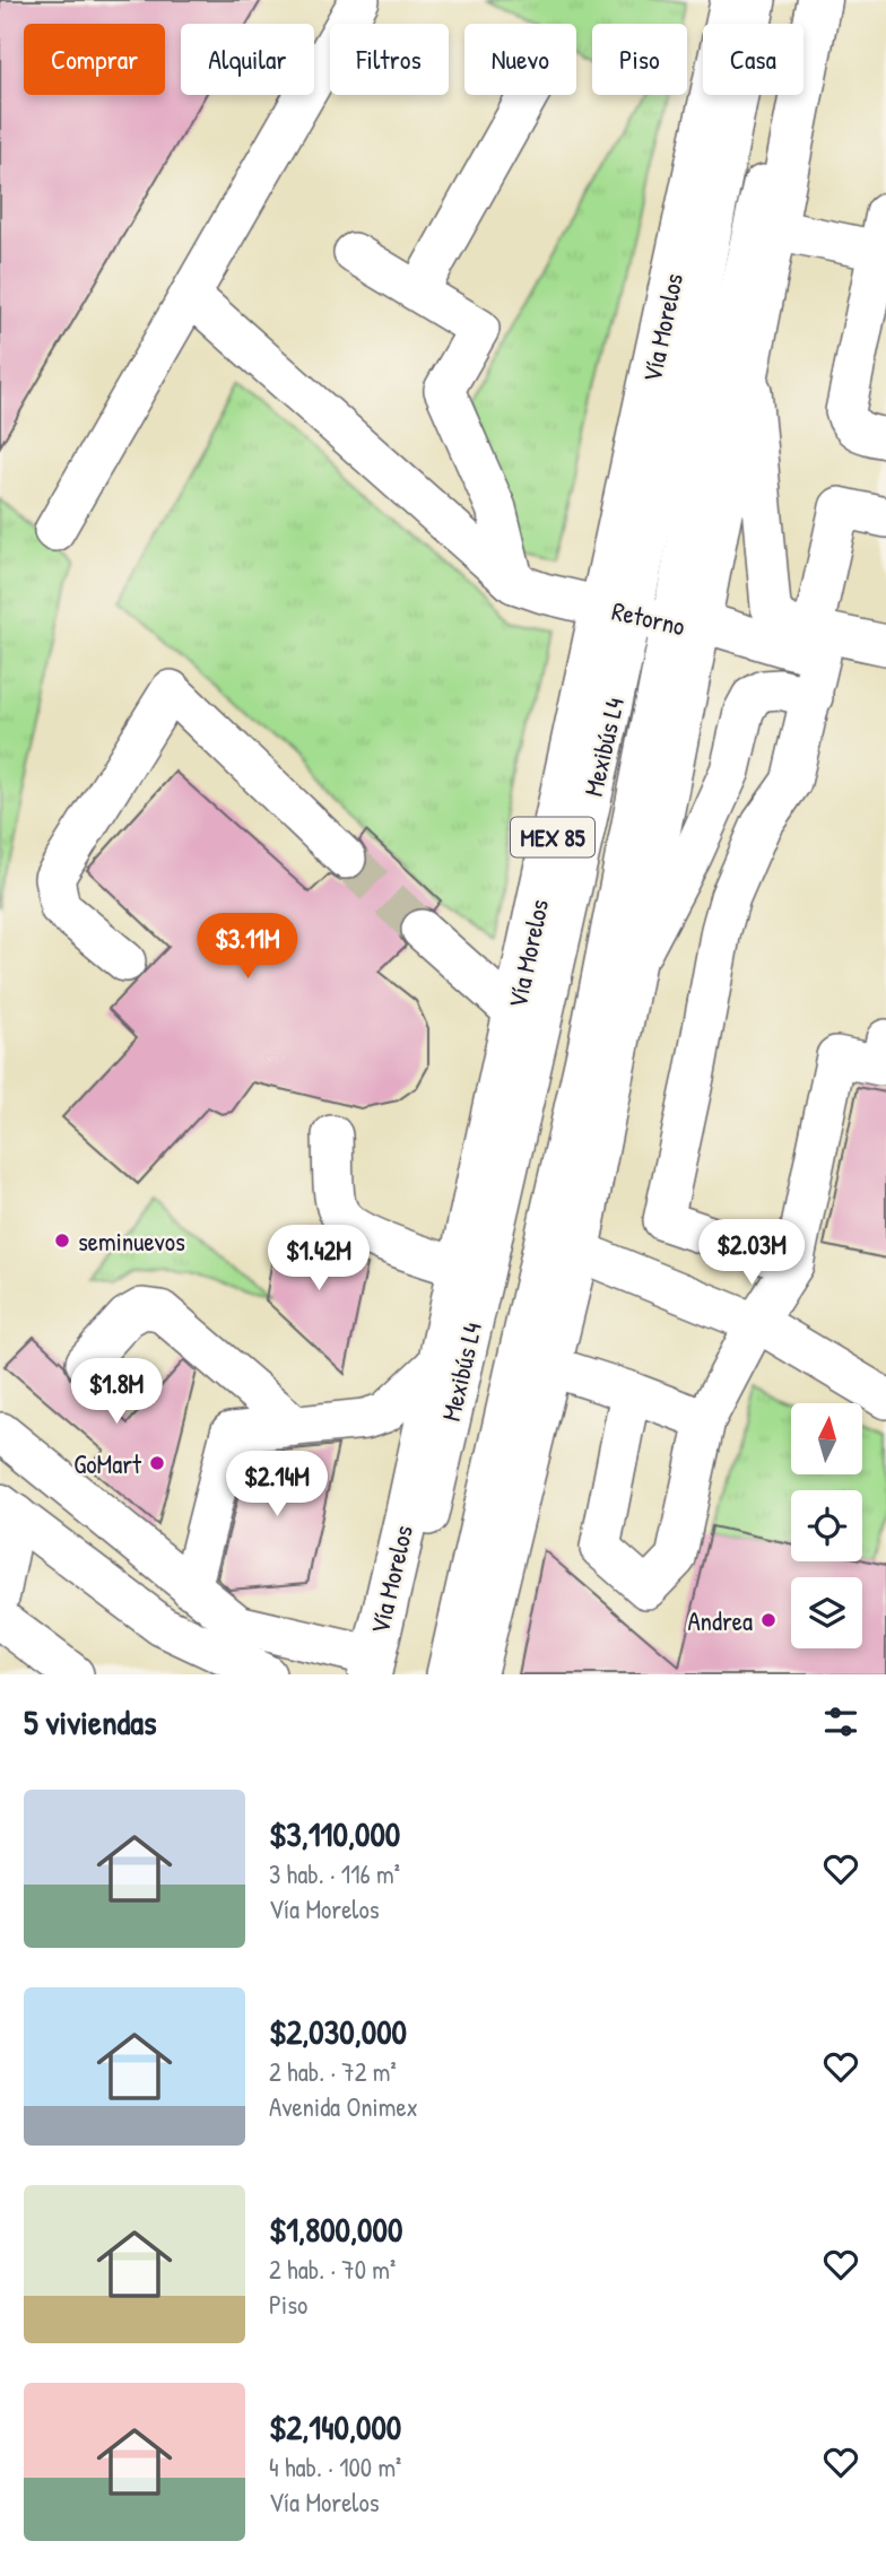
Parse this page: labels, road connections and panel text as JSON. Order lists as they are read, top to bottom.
{
  "streets": {
    "main road": ["Vía Morelos", "MEX 85"],
    "street": ["Retorno", "Mexibús L4"]
  },
  "crossings": [
    ["Vía Morelos", "Retorno"],
    ["Vía Morelos", "Mexibús L4"],
    ["Retorno", "Mexibús L4"]
  ],
  "places": ["seminuevos", "GoMart", "Andrea"],
  "north": "top",
  "page": {
    "chip": [
      "Comprar",
      "Alquilar",
      "Filtros",
      "Nuevo",
      "Piso",
      "Casa"
    ],
    "price": [
      "$3.11M",
      "$2.03M",
      "$1.42M",
      "$1.8M",
      "$2.14M"
    ],
    "heading": "5 viviendas",
    "list": [
      {
        "name": "$3,110,000",
        "note": "3 hab. · 116 m² · Vía Morelos"
      },
      {
        "name": "$2,030,000",
        "note": "2 hab. · 72 m² · Avenida Onimex"
      },
      {
        "name": "$1,800,000",
        "note": "2 hab. · 70 m² · Piso"
      },
      {
        "name": "$2,140,000",
        "note": "4 hab. · 100 m² · Vía Morelos"
      }
    ]
  }
}
